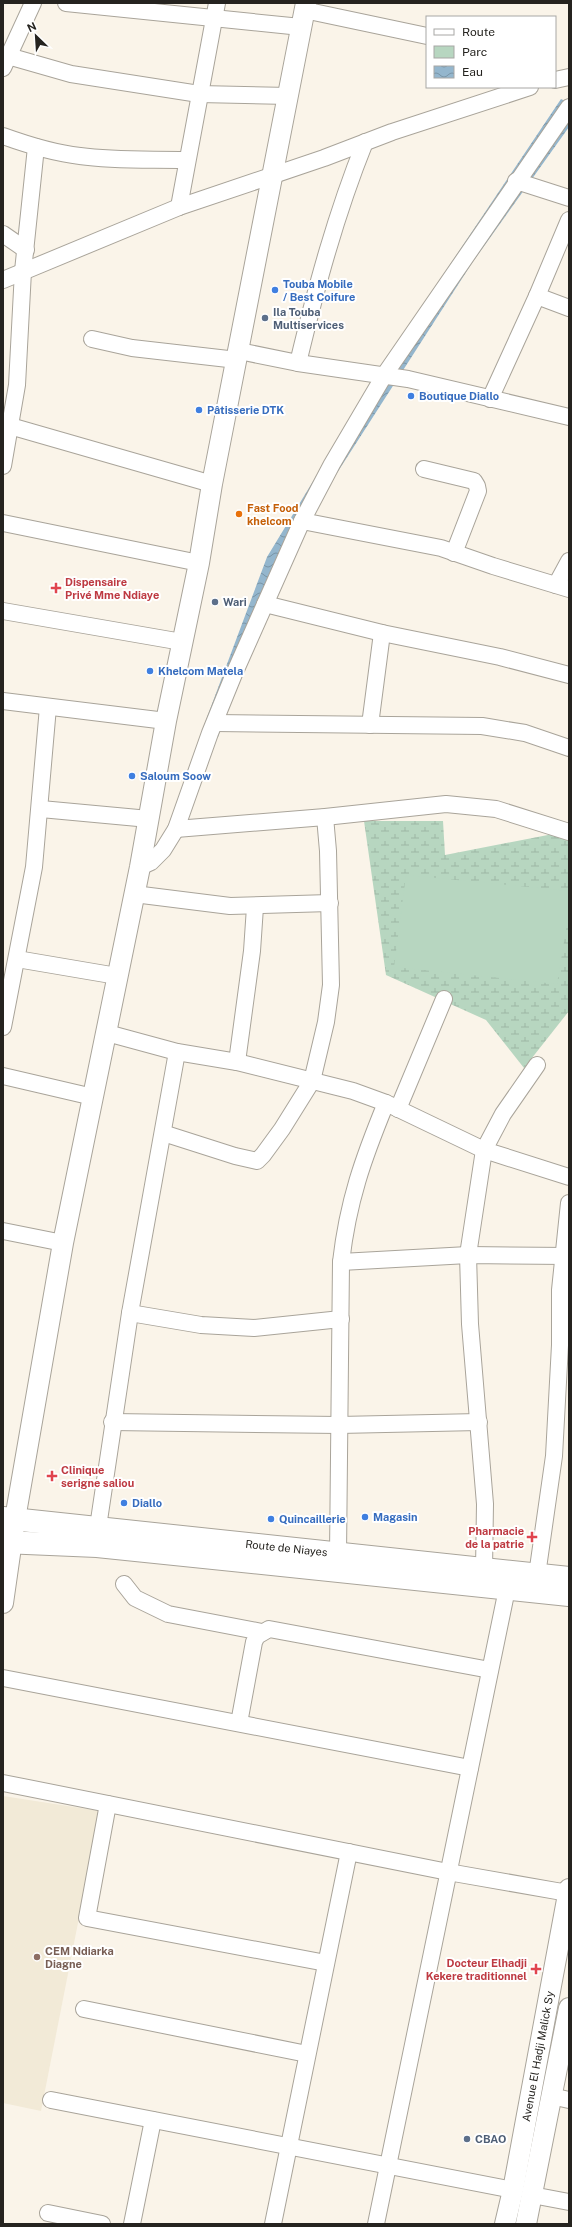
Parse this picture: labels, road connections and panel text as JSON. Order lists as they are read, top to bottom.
{
  "streets": {
    "main road": ["Route de Niayes"],
    "street": ["Avenue El Hadji Malick Sy"]
  },
  "places": {
    "other": [
      "Touba Mobile / Best Coifure",
      "Ila Touba Multiservices",
      "Boutique Diallo",
      "Pâtisserie DTK",
      "Fast Food khelcom",
      "Wari",
      "Khelcom Matela",
      "Saloum Soow",
      "Diallo",
      "Magasin",
      "Quincaillerie",
      "CEM Ndiarka Diagne",
      "CBAO"
    ],
    "health": [
      "Dispensaire Privé Mme Ndiaye",
      "Clinique serigne saliou",
      "Pharmacie de la patrie",
      "Docteur Elhadji Kekere traditionnel"
    ]
  },
  "legend": ["Route", "Parc", "Eau"],
  "north": "top left"
}
